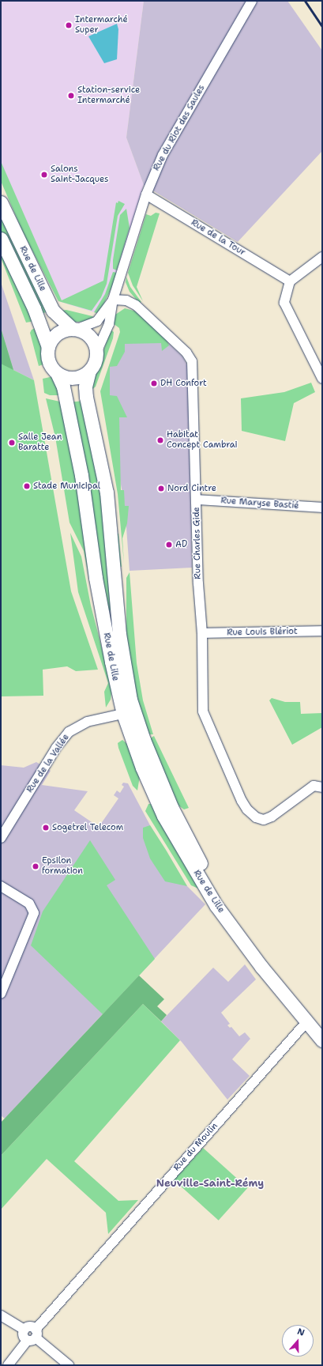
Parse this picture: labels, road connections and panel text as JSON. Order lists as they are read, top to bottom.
{
  "streets": {
    "main road": ["Rue de Lille"],
    "street": [
      "Rue du Riot des Saules",
      "Rue de la Tour",
      "Rue Maryse Bastié",
      "Rue Charles Gide",
      "Rue Louis Blériot",
      "Rue de la Vallée",
      "Rue du Moulin"
    ]
  },
  "crossings": [
    ["Rue du Riot des Saules", "Rue de la Tour"],
    ["Rue du Riot des Saules", "Rue Charles Gide"],
    ["Rue de Lille", "Rue de la Vallée"],
    ["Rue de Lille", "Rue du Moulin"],
    ["Rue Maryse Bastié", "Rue Charles Gide"],
    ["Rue Charles Gide", "Rue Louis Blériot"]
  ],
  "districts": ["Neuville-Saint-Rémy"],
  "places": [
    "Intermarché Super",
    "Station-service Intermarché",
    "Salons Saint-Jacques",
    "DH Confort",
    "Habitat Concept Cambrai",
    "Salle Jean Baratte",
    "Stade Municipal",
    "Nord Cintre",
    "AD",
    "Sogetrel Telecom",
    "Epsilon formation"
  ],
  "north": "top"
}
